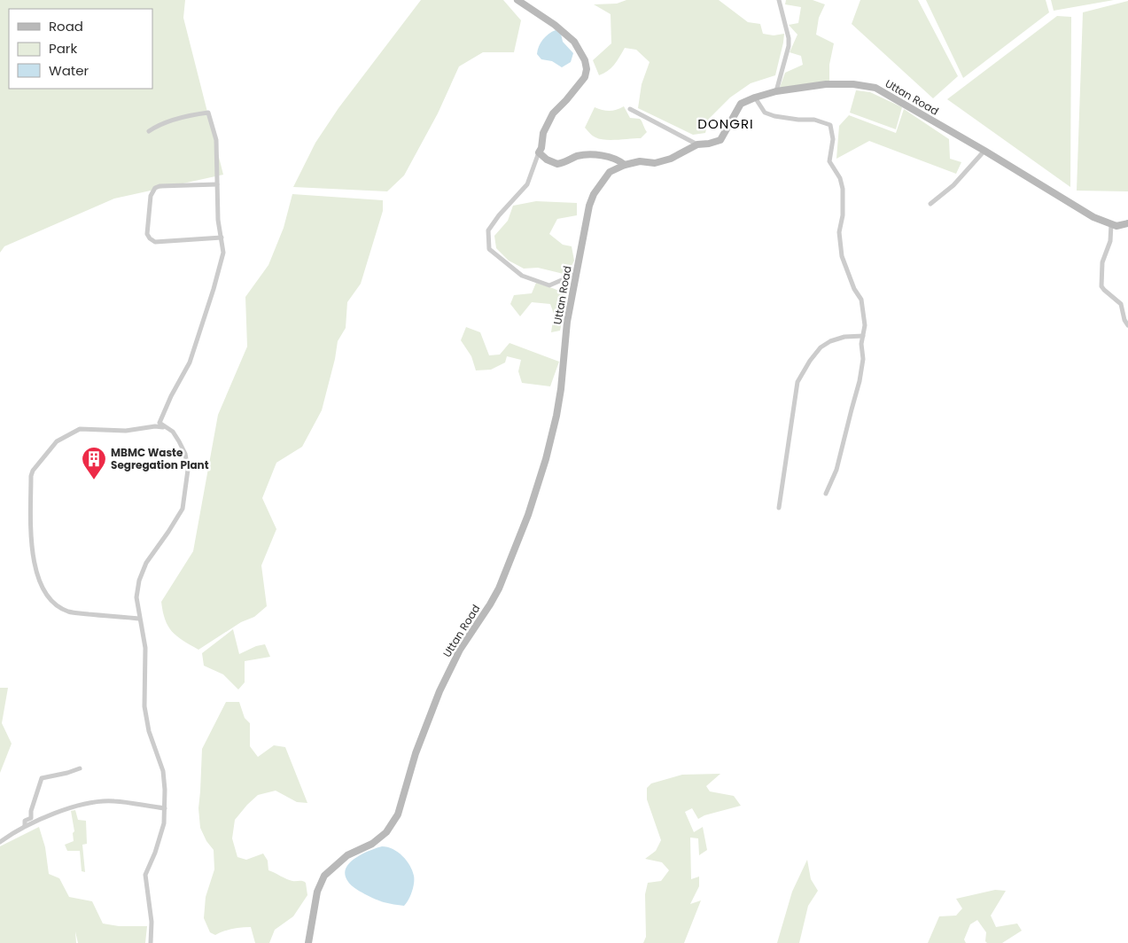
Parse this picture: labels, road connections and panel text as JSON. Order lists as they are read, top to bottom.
{
  "streets": {
    "main road": ["Uttan Road"]
  },
  "districts": ["DONGRI"],
  "places": {
    "building": ["MBMC Waste Segregation Plant"]
  },
  "legend": ["Road", "Park", "Water"]
}
